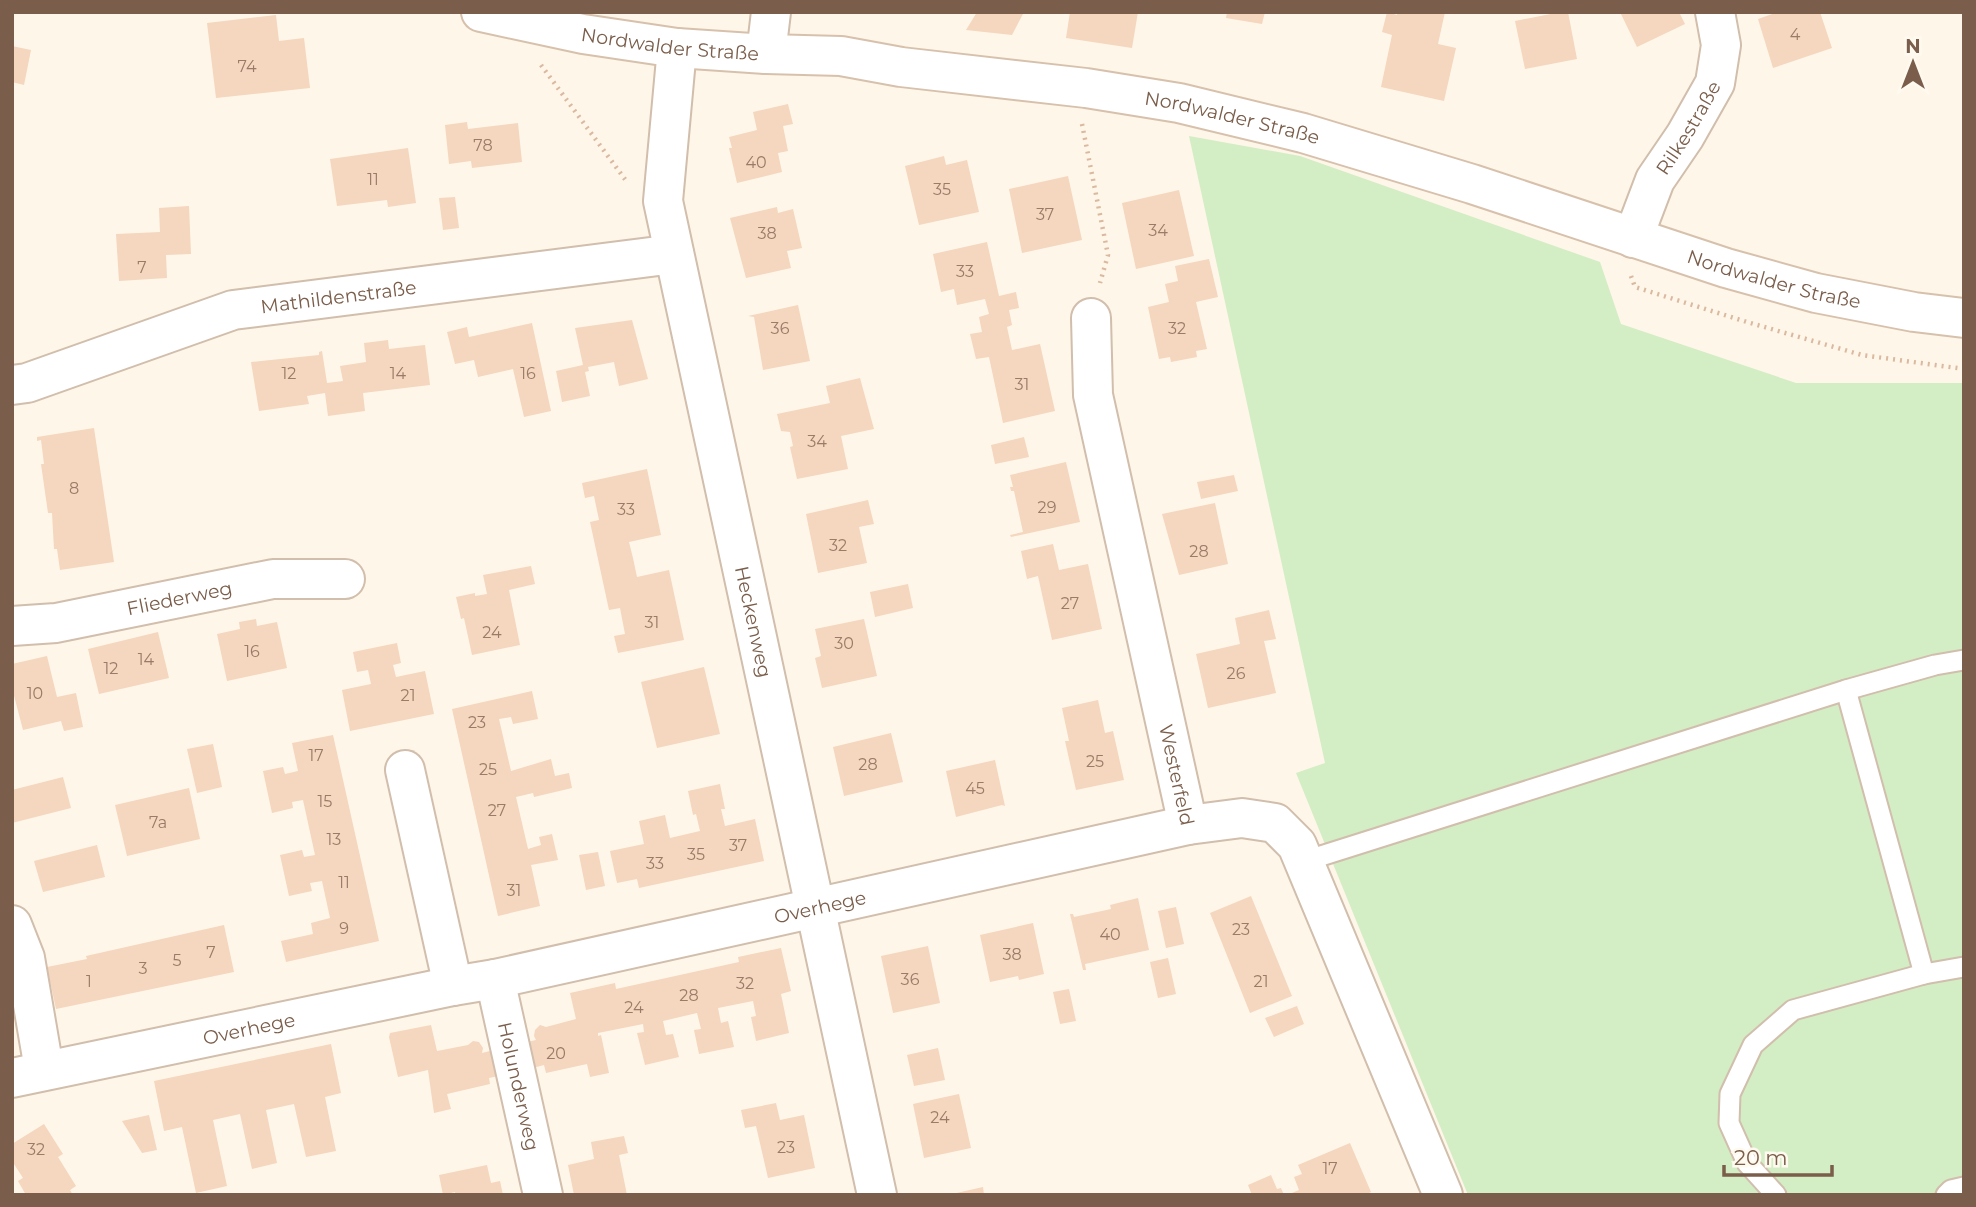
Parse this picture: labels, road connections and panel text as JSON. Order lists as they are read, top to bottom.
{
  "streets": {
    "street": [
      "Nordwalder Straße",
      "Rilkestraße",
      "Mathildenstraße",
      "Fliederweg",
      "Heckenweg",
      "Westerfeld",
      "Overhege",
      "Holunderweg"
    ]
  },
  "crossings": [
    ["Nordwalder Straße", "Rilkestraße"],
    ["Nordwalder Straße", "Heckenweg"],
    ["Mathildenstraße", "Heckenweg"],
    ["Heckenweg", "Overhege"],
    ["Westerfeld", "Overhege"],
    ["Overhege", "Holunderweg"]
  ],
  "house_numbers": [
    "4",
    "74",
    "78",
    "40",
    "11",
    "35",
    "37",
    "34",
    "38",
    "7",
    "33",
    "36",
    "32",
    "12",
    "14",
    "16",
    "31",
    "34",
    "8",
    "29",
    "33",
    "32",
    "28",
    "27",
    "31",
    "24",
    "30",
    "16",
    "14",
    "12",
    "26",
    "10",
    "21",
    "23",
    "17",
    "25",
    "28",
    "25",
    "45",
    "15",
    "27",
    "7a",
    "13",
    "37",
    "35",
    "33",
    "11",
    "31",
    "9",
    "23",
    "40",
    "7",
    "38",
    "5",
    "3",
    "36",
    "1",
    "21",
    "32",
    "28",
    "24",
    "20",
    "24",
    "23",
    "32",
    "17"
  ],
  "scale_bar": "20 m",
  "north": "top"
}
